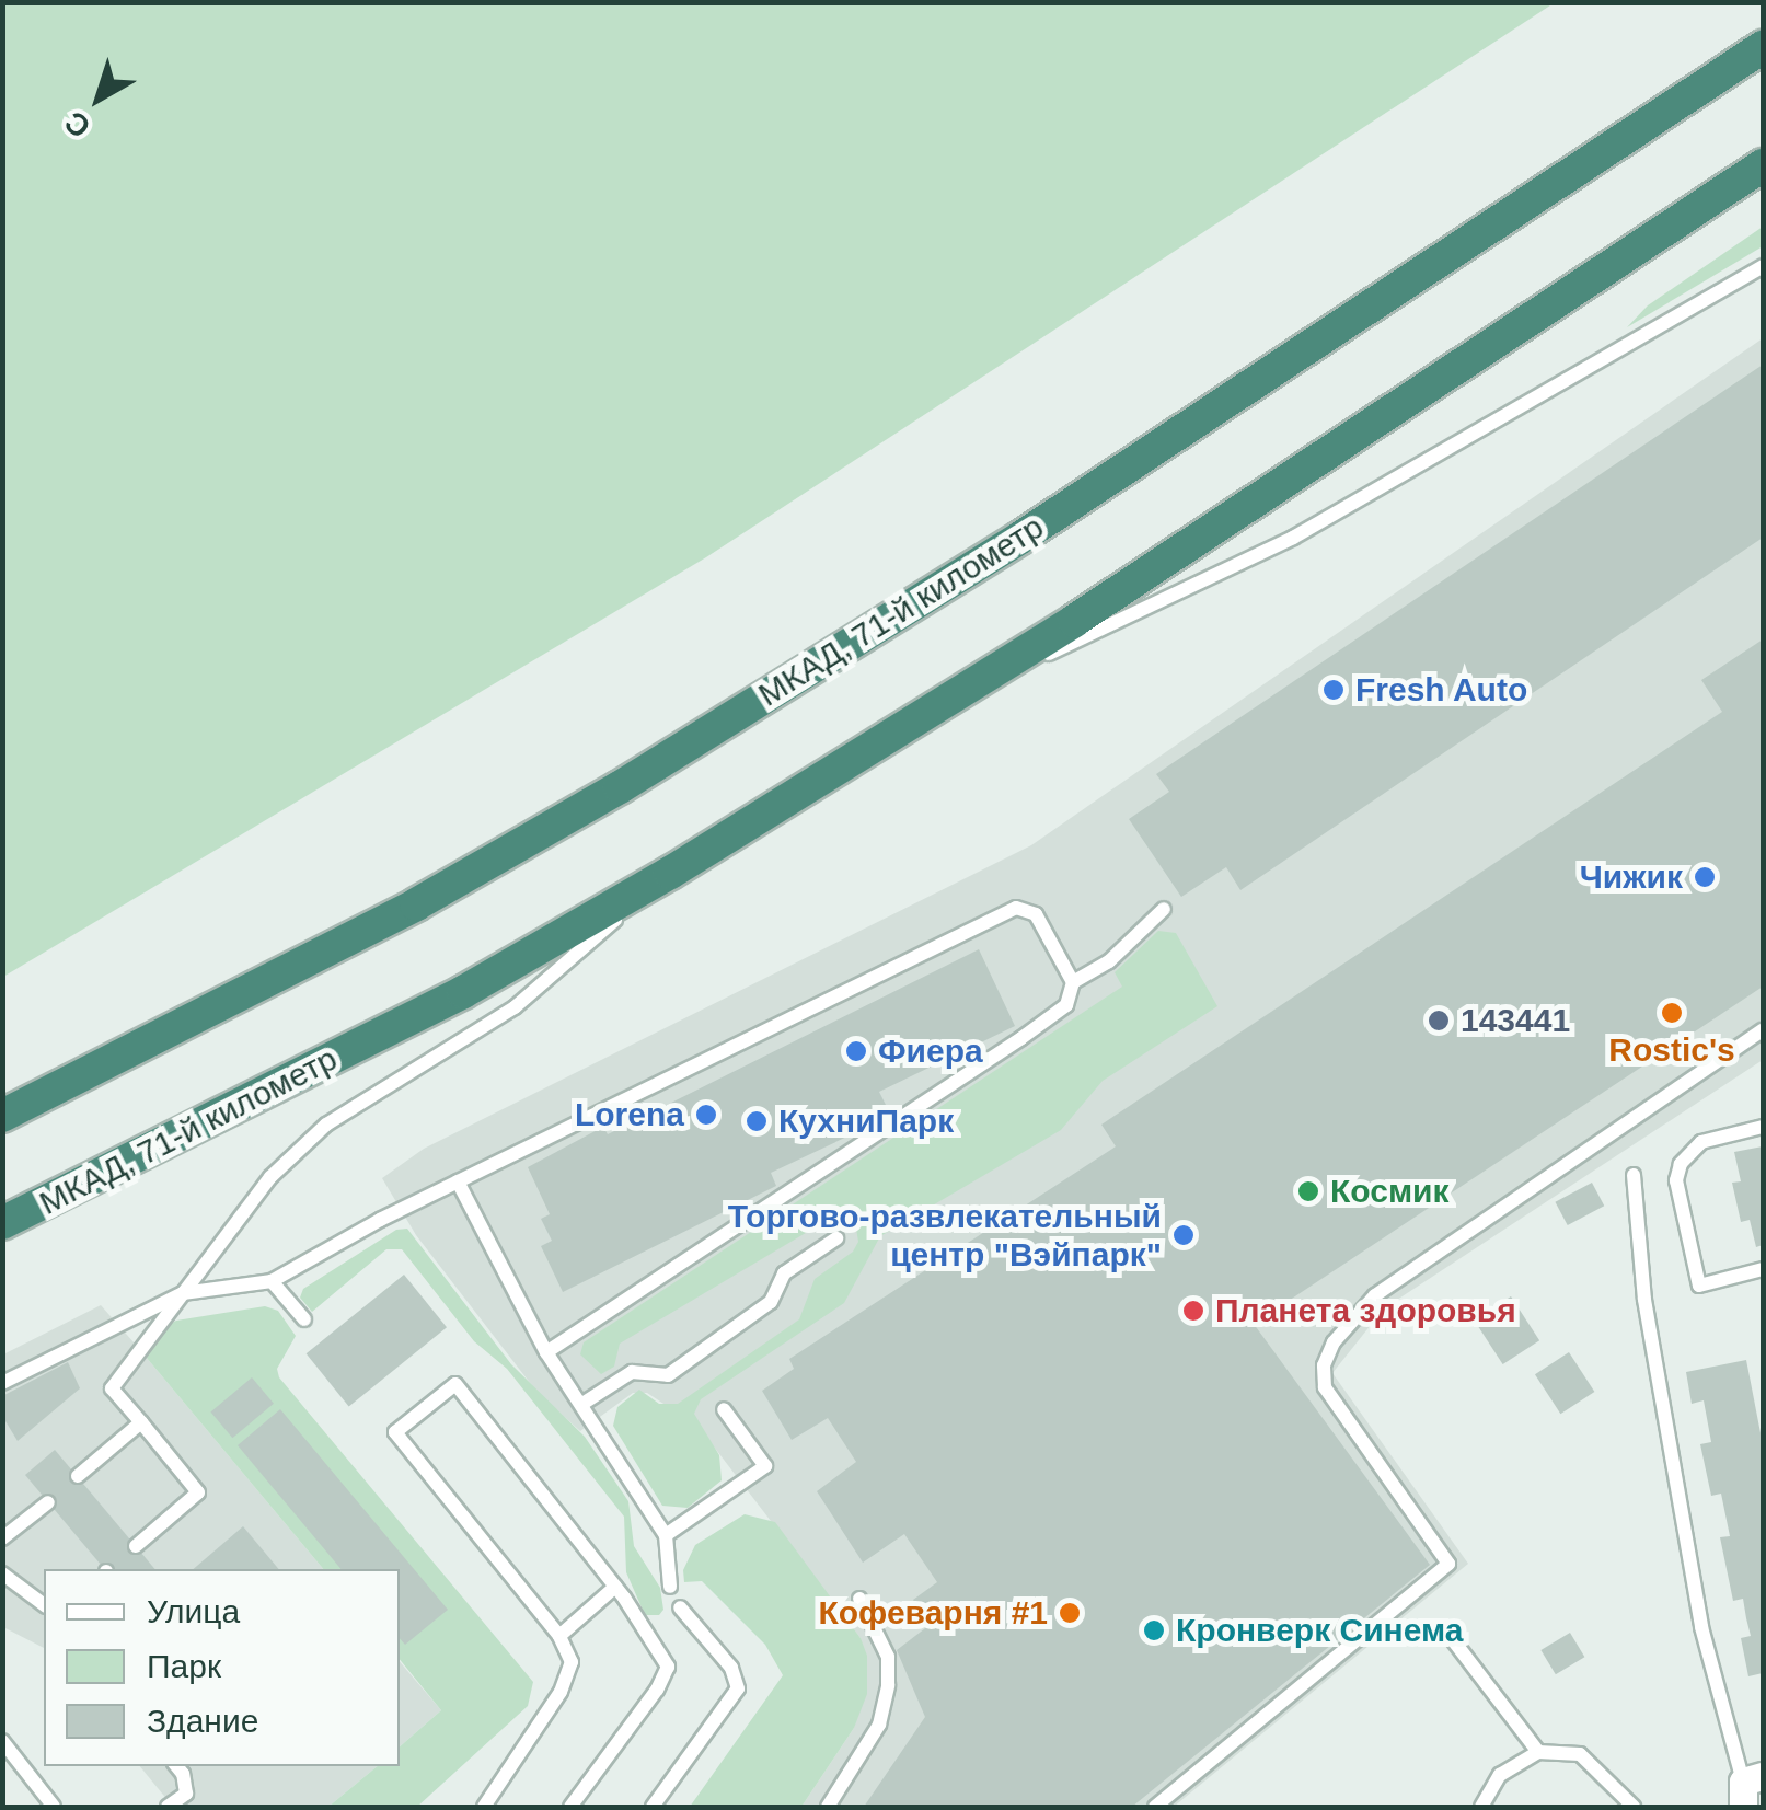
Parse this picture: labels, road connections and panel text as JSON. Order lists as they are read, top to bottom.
{
  "streets": {
    "highway": ["МКАД, 71-й километр"]
  },
  "places": [
    "Fresh Auto",
    "Чижик",
    "Rostic's",
    "143441",
    "Фиера",
    "Lorena",
    "КухниПарк",
    "Космик",
    "Торгово-развлекательный центр \"Вэйпарк\"",
    "Планета здоровья",
    "Кофеварня #1",
    "Кронверк Синема"
  ],
  "legend": ["Улица", "Парк", "Здание"],
  "north": "bottom left"
}
